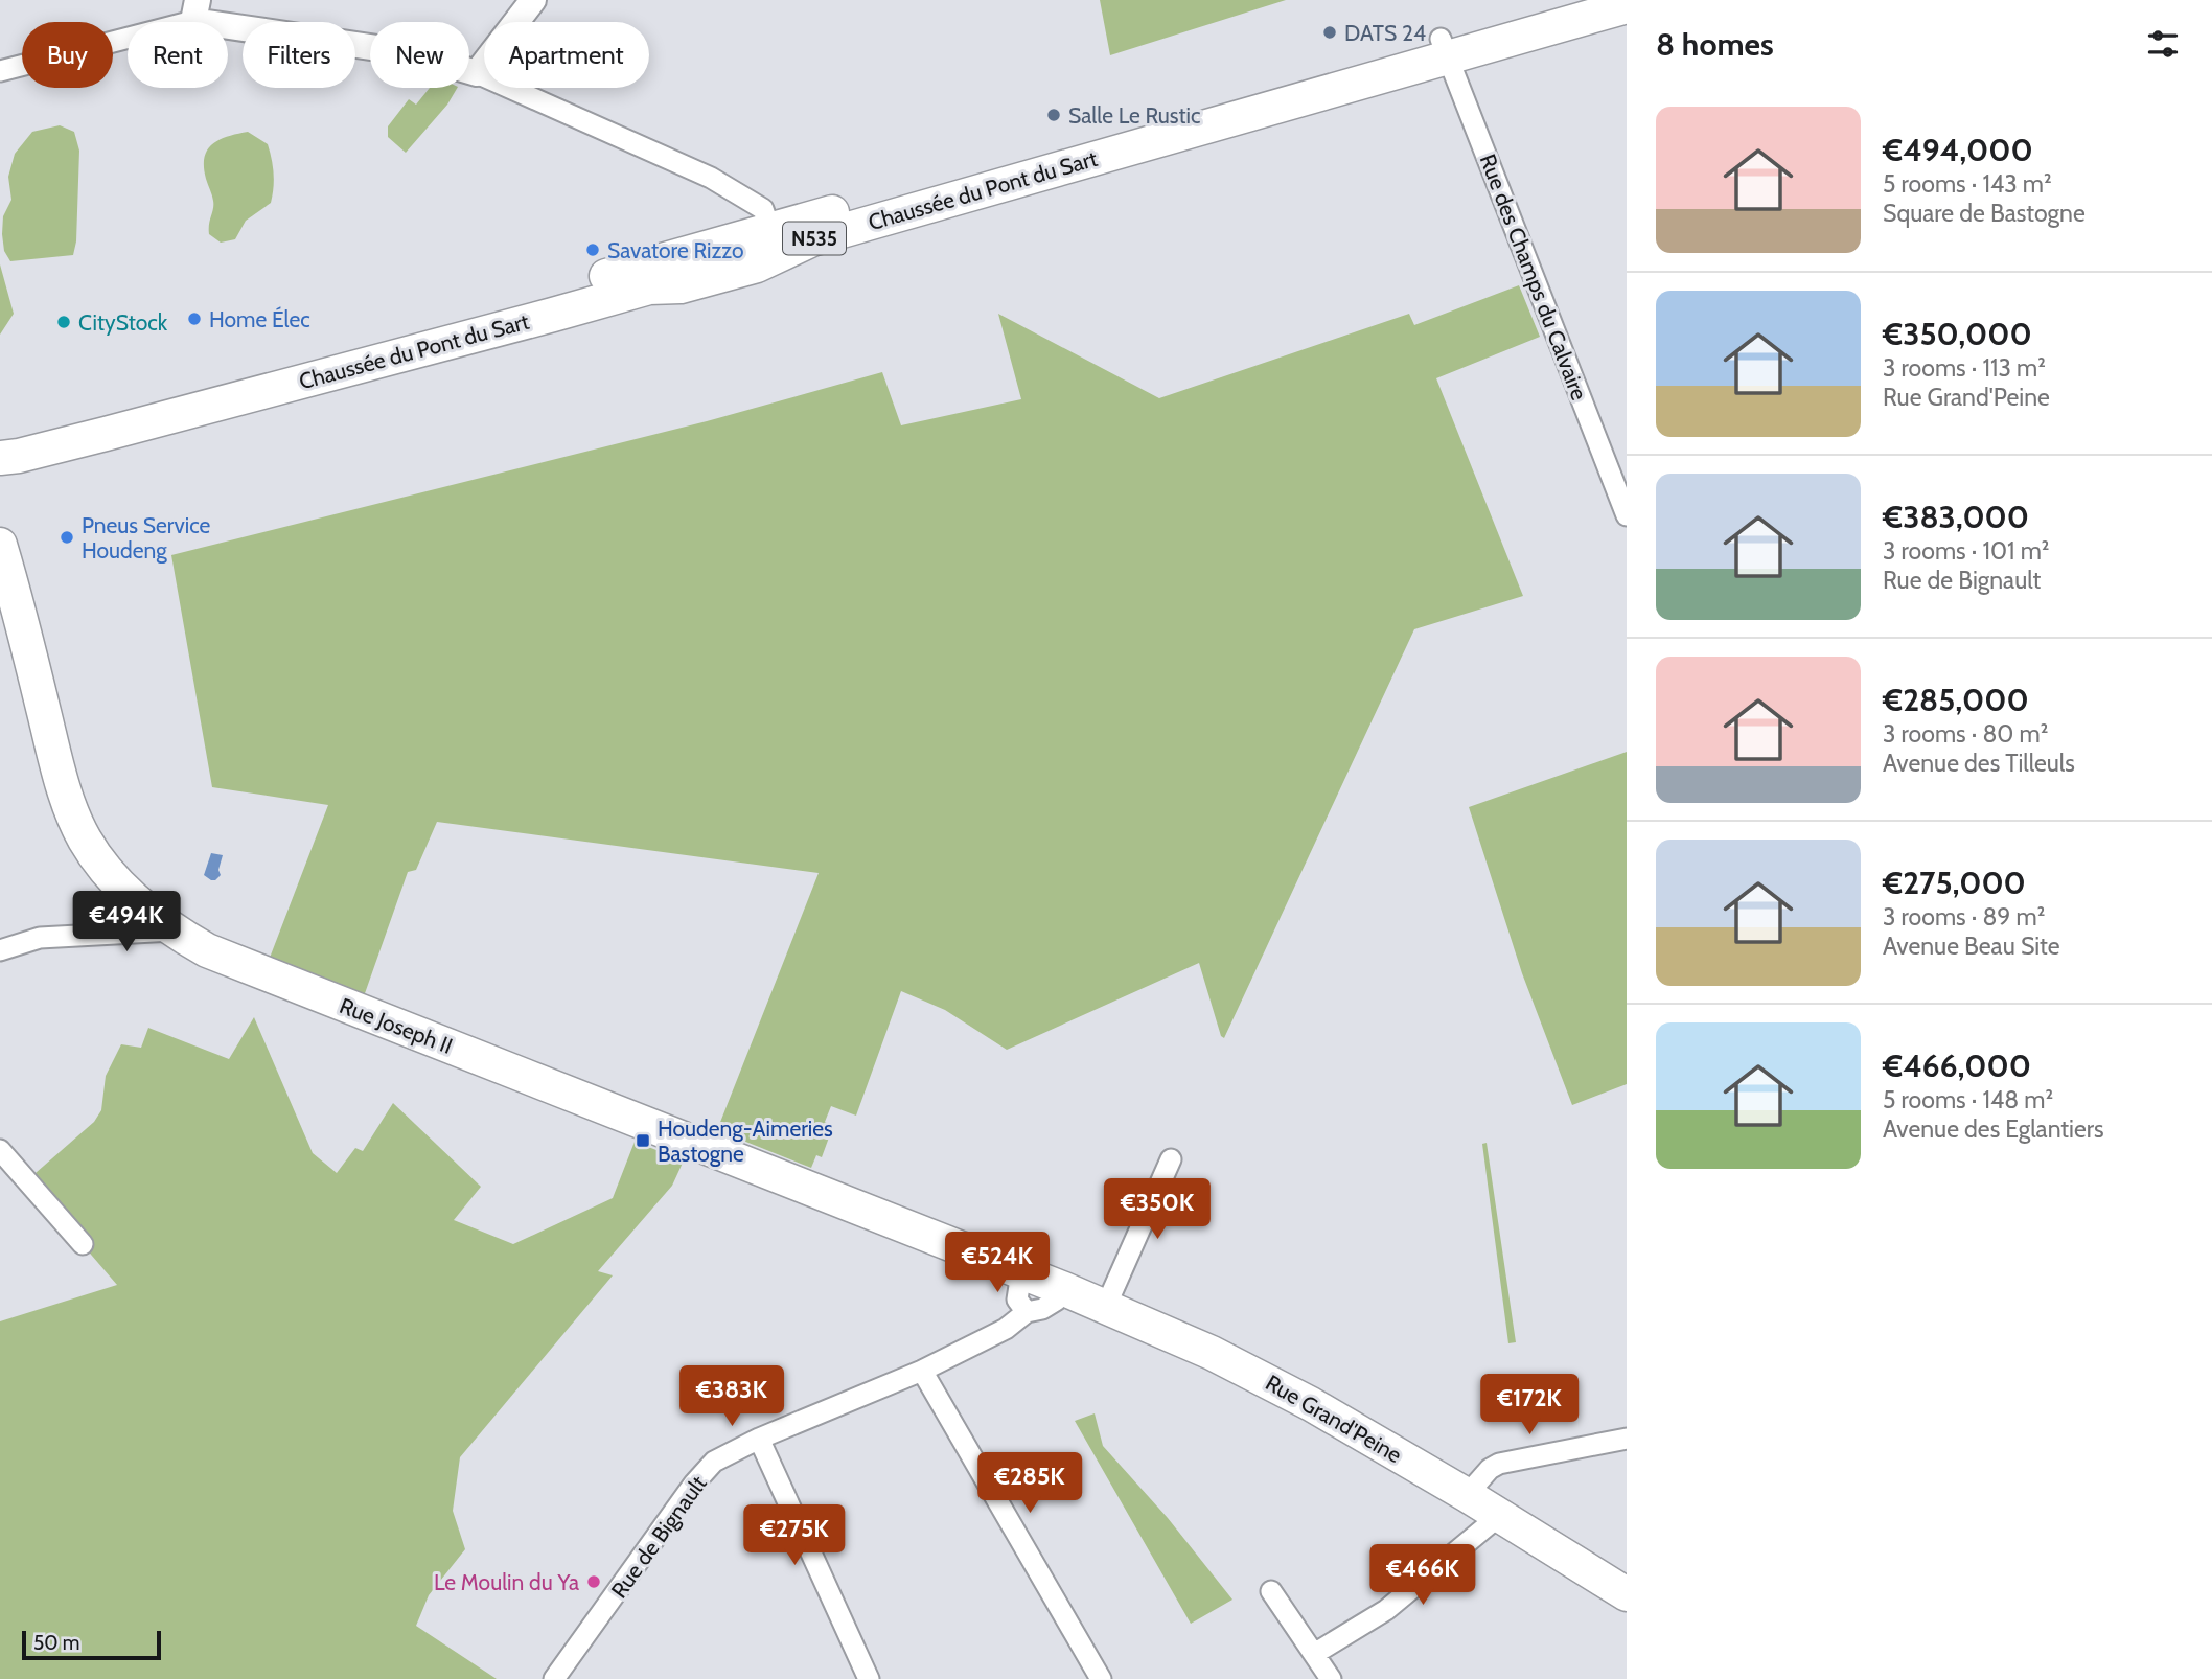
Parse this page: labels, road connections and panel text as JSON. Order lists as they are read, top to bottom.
{
  "streets": {
    "main road": [
      "Chaussée du Pont du Sart",
      "N535",
      "Rue Joseph II",
      "Rue Grand'Peine"
    ],
    "street": ["Rue des Champs du Calvaire", "Rue de Bignault"]
  },
  "crossings": [
    ["Chaussée du Pont du Sart", "Rue des Champs du Calvaire"],
    ["Rue Joseph II", "Rue Grand'Peine"],
    ["Rue Grand'Peine", "Rue de Bignault"]
  ],
  "places": {
    "other": [
      "DATS 24",
      "Salle Le Rustic",
      "Savatore Rizzo",
      "Home Élec",
      "CityStock",
      "Pneus Service Houdeng",
      "Le Moulin du Ya"
    ],
    "transit": ["Houdeng-Aimeries Bastogne"]
  },
  "scale_bar": "50 m",
  "page": {
    "heading": "8 homes",
    "chip": [
      "Buy",
      "Rent",
      "Filters",
      "New",
      "Apartment"
    ],
    "list": [
      {
        "name": "€494,000",
        "note": "5 rooms · 143 m² · Square de Bastogne"
      },
      {
        "name": "€350,000",
        "note": "3 rooms · 113 m² · Rue Grand'Peine"
      },
      {
        "name": "€383,000",
        "note": "3 rooms · 101 m² · Rue de Bignault"
      },
      {
        "name": "€285,000",
        "note": "3 rooms · 80 m² · Avenue des Tilleuls"
      },
      {
        "name": "€275,000",
        "note": "3 rooms · 89 m² · Avenue Beau Site"
      },
      {
        "name": "€466,000",
        "note": "5 rooms · 148 m² · Avenue des Eglantiers"
      }
    ],
    "price": [
      "€494K",
      "€350K",
      "€524K",
      "€383K",
      "€172K",
      "€285K",
      "€275K",
      "€466K"
    ],
    "scale": "50 m"
  }
}
